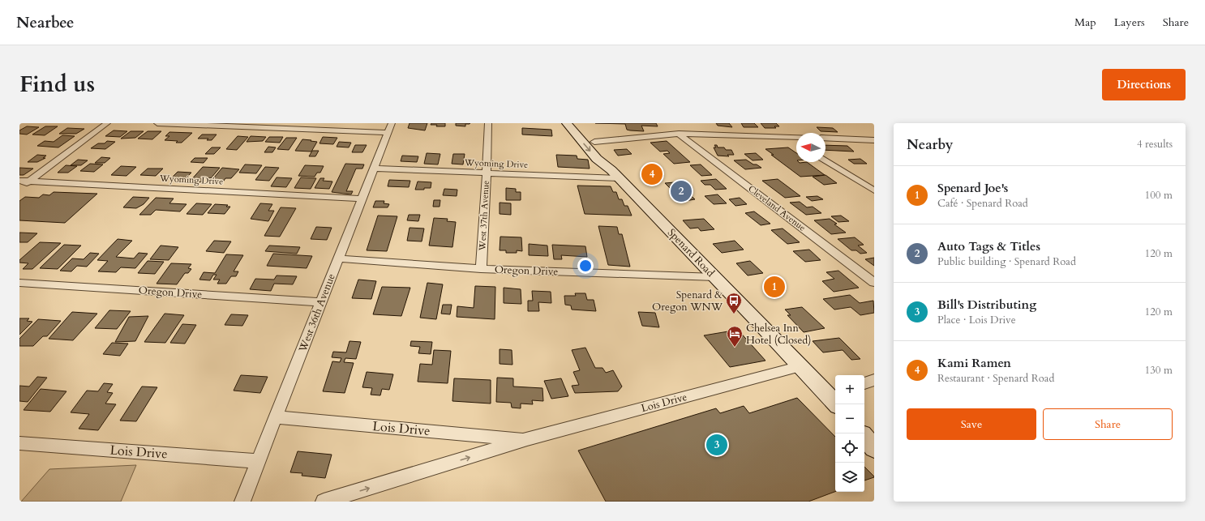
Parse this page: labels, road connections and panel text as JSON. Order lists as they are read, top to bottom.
{
  "streets": {
    "main road": ["Spenard Road"],
    "street": [
      "Wyoming Drive",
      "Cleveland Avenue",
      "West 37th Avenue",
      "Oregon Drive",
      "West 36th Avenue",
      "Lois Drive"
    ]
  },
  "crossings": [
    ["Wyoming Drive", "West 37th Avenue"],
    ["Wyoming Drive", "Spenard Road"],
    ["Wyoming Drive", "West 36th Avenue"],
    ["West 37th Avenue", "Oregon Drive"],
    ["Spenard Road", "Oregon Drive"],
    ["Spenard Road", "Lois Drive"],
    ["Oregon Drive", "West 36th Avenue"],
    ["West 36th Avenue", "Lois Drive"]
  ],
  "places": {
    "bus stop": ["Spenard & Oregon WNW"],
    "hotel": ["Chelsea Inn Hotel (Closed)"]
  },
  "north": "left",
  "page": {
    "header": "Nearbee",
    "nav": ["Map", "Layers", "Share"],
    "title": "Find us",
    "buttons": [
      "Directions",
      ["Save", "Share"]
    ],
    "heading": ["Nearby", "4 results"],
    "pins": [
      "4",
      "2",
      "1",
      "3"
    ],
    "list": [
      {
        "mark": "1",
        "name": "Spenard Joe's",
        "note": "Café · Spenard Road",
        "value": "100 m"
      },
      {
        "mark": "2",
        "name": "Auto Tags & Titles",
        "note": "Public building · Spenard Road",
        "value": "120 m"
      },
      {
        "mark": "3",
        "name": "Bill's Distributing",
        "note": "Place · Lois Drive",
        "value": "120 m"
      },
      {
        "mark": "4",
        "name": "Kami Ramen",
        "note": "Restaurant · Spenard Road",
        "value": "130 m"
      }
    ],
    "map_buttons": ["+", "−"]
  }
}
